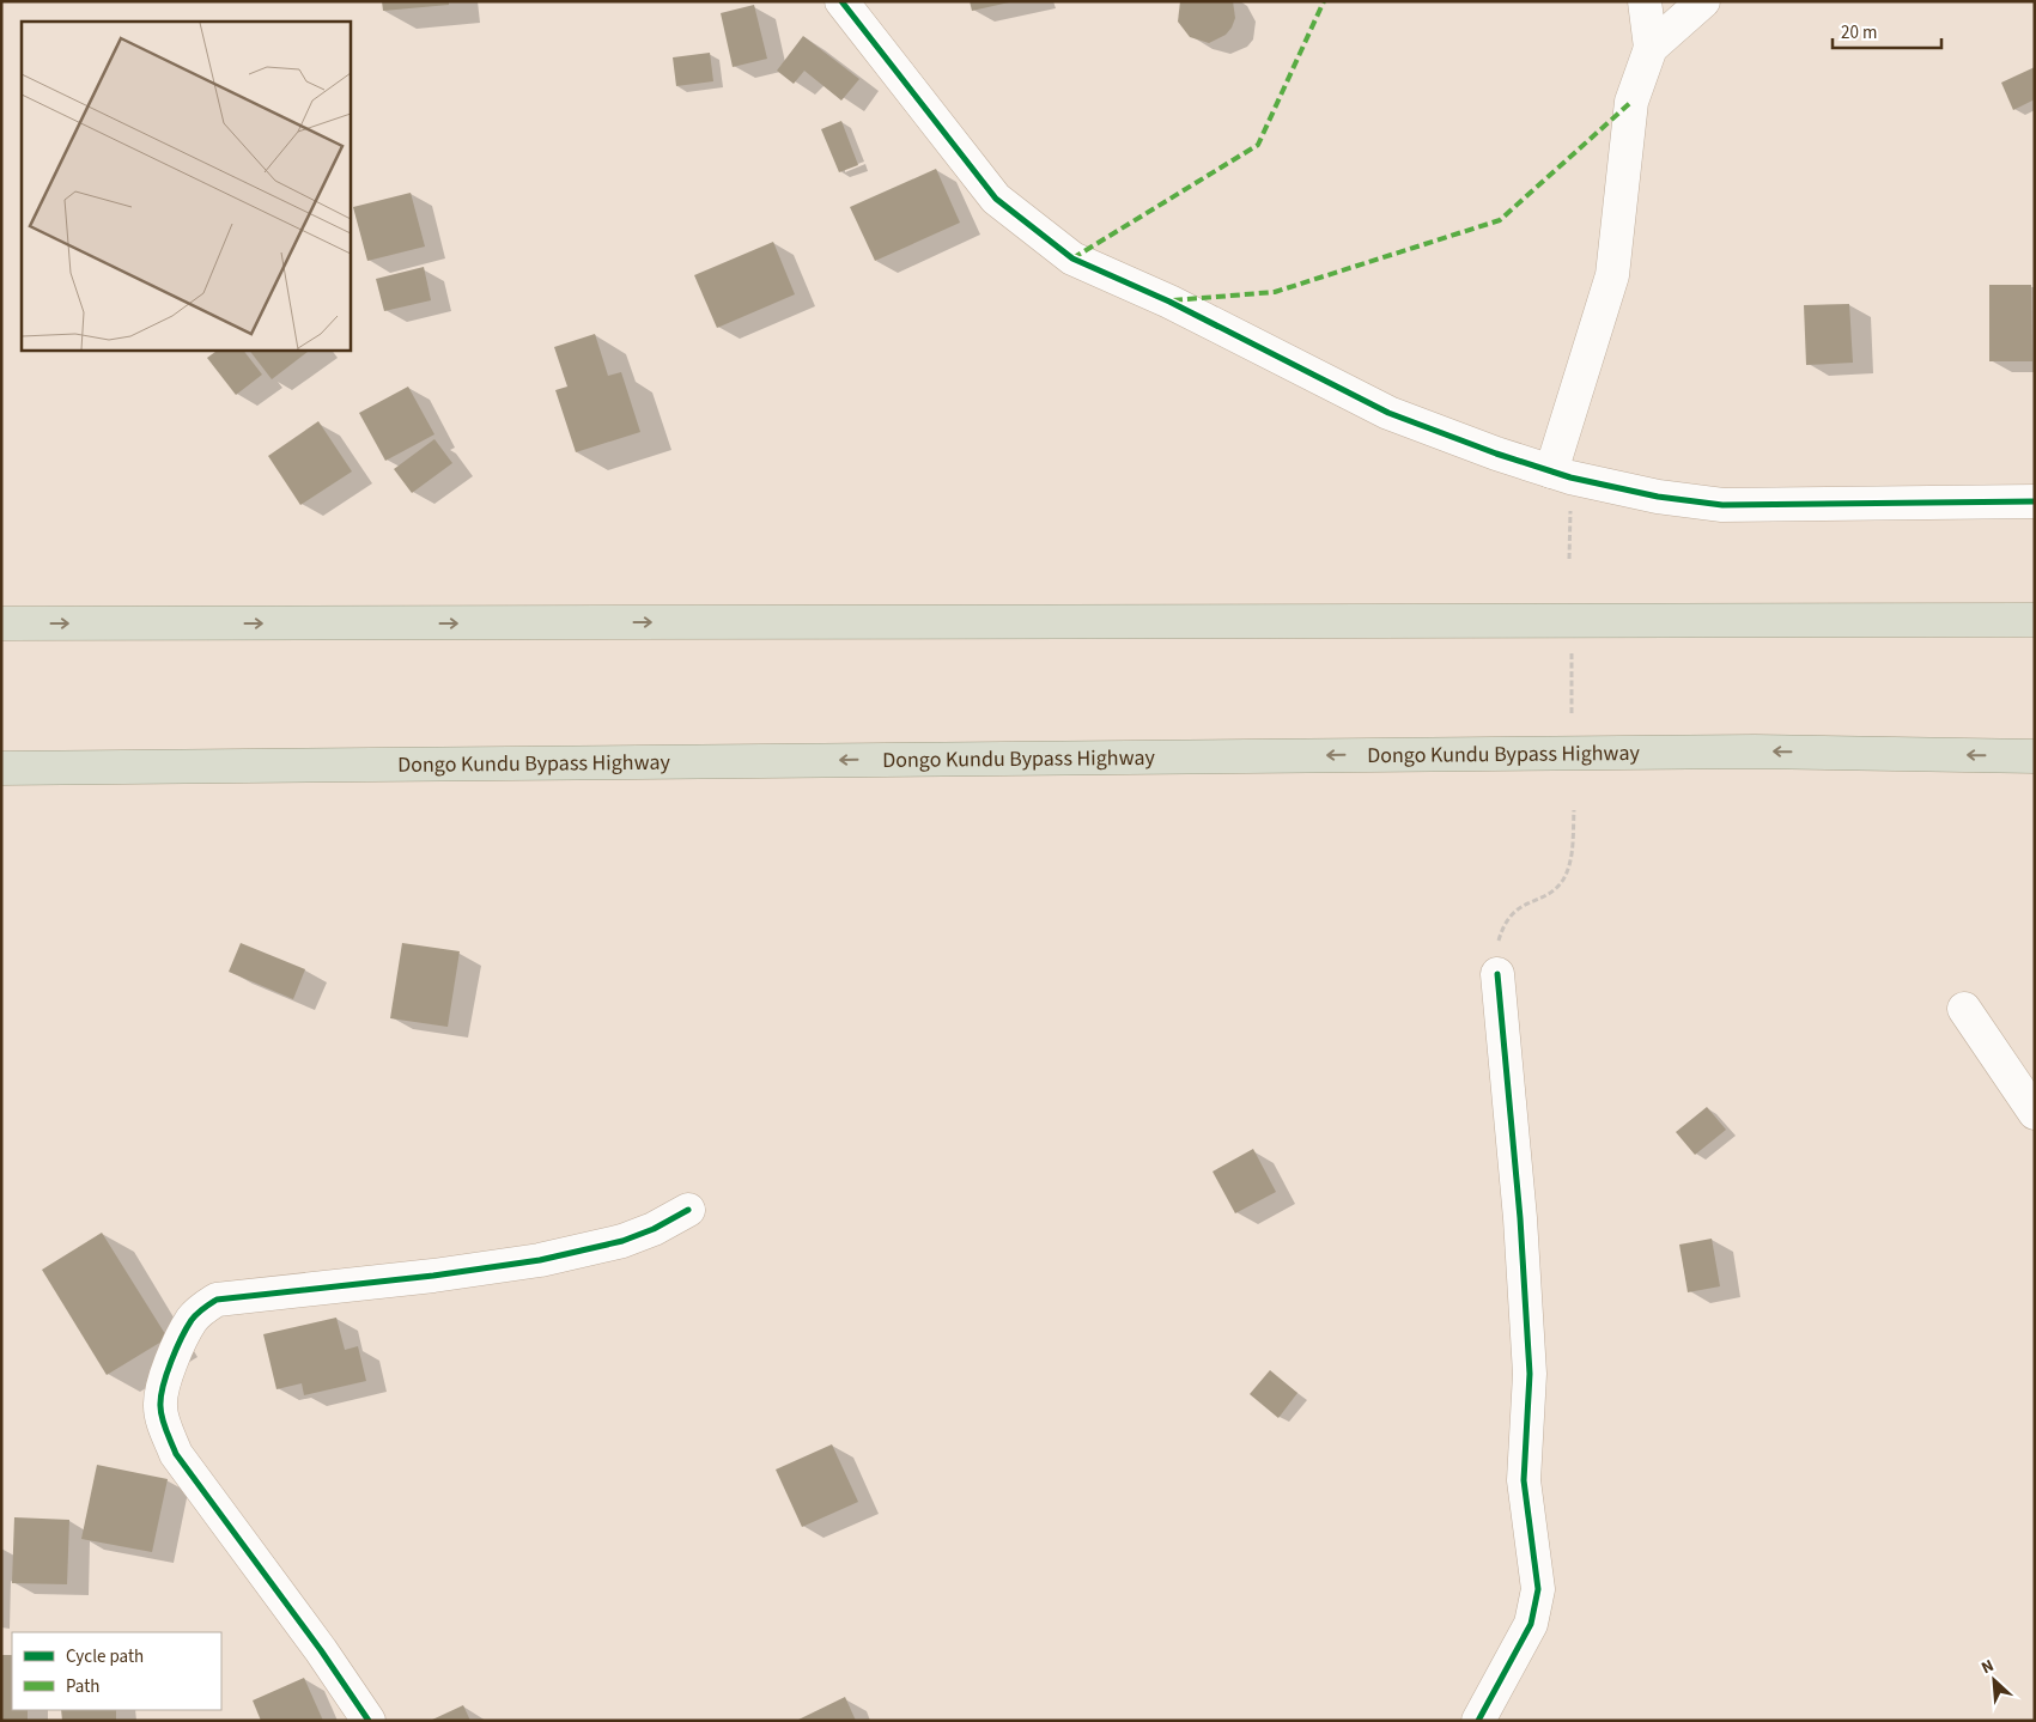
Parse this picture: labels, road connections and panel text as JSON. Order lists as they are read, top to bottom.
{
  "streets": {
    "highway": ["Dongo Kundu Bypass Highway"]
  },
  "legend": ["Cycle path", "Path"],
  "scale_bar": "20 m",
  "north": "top left"
}
